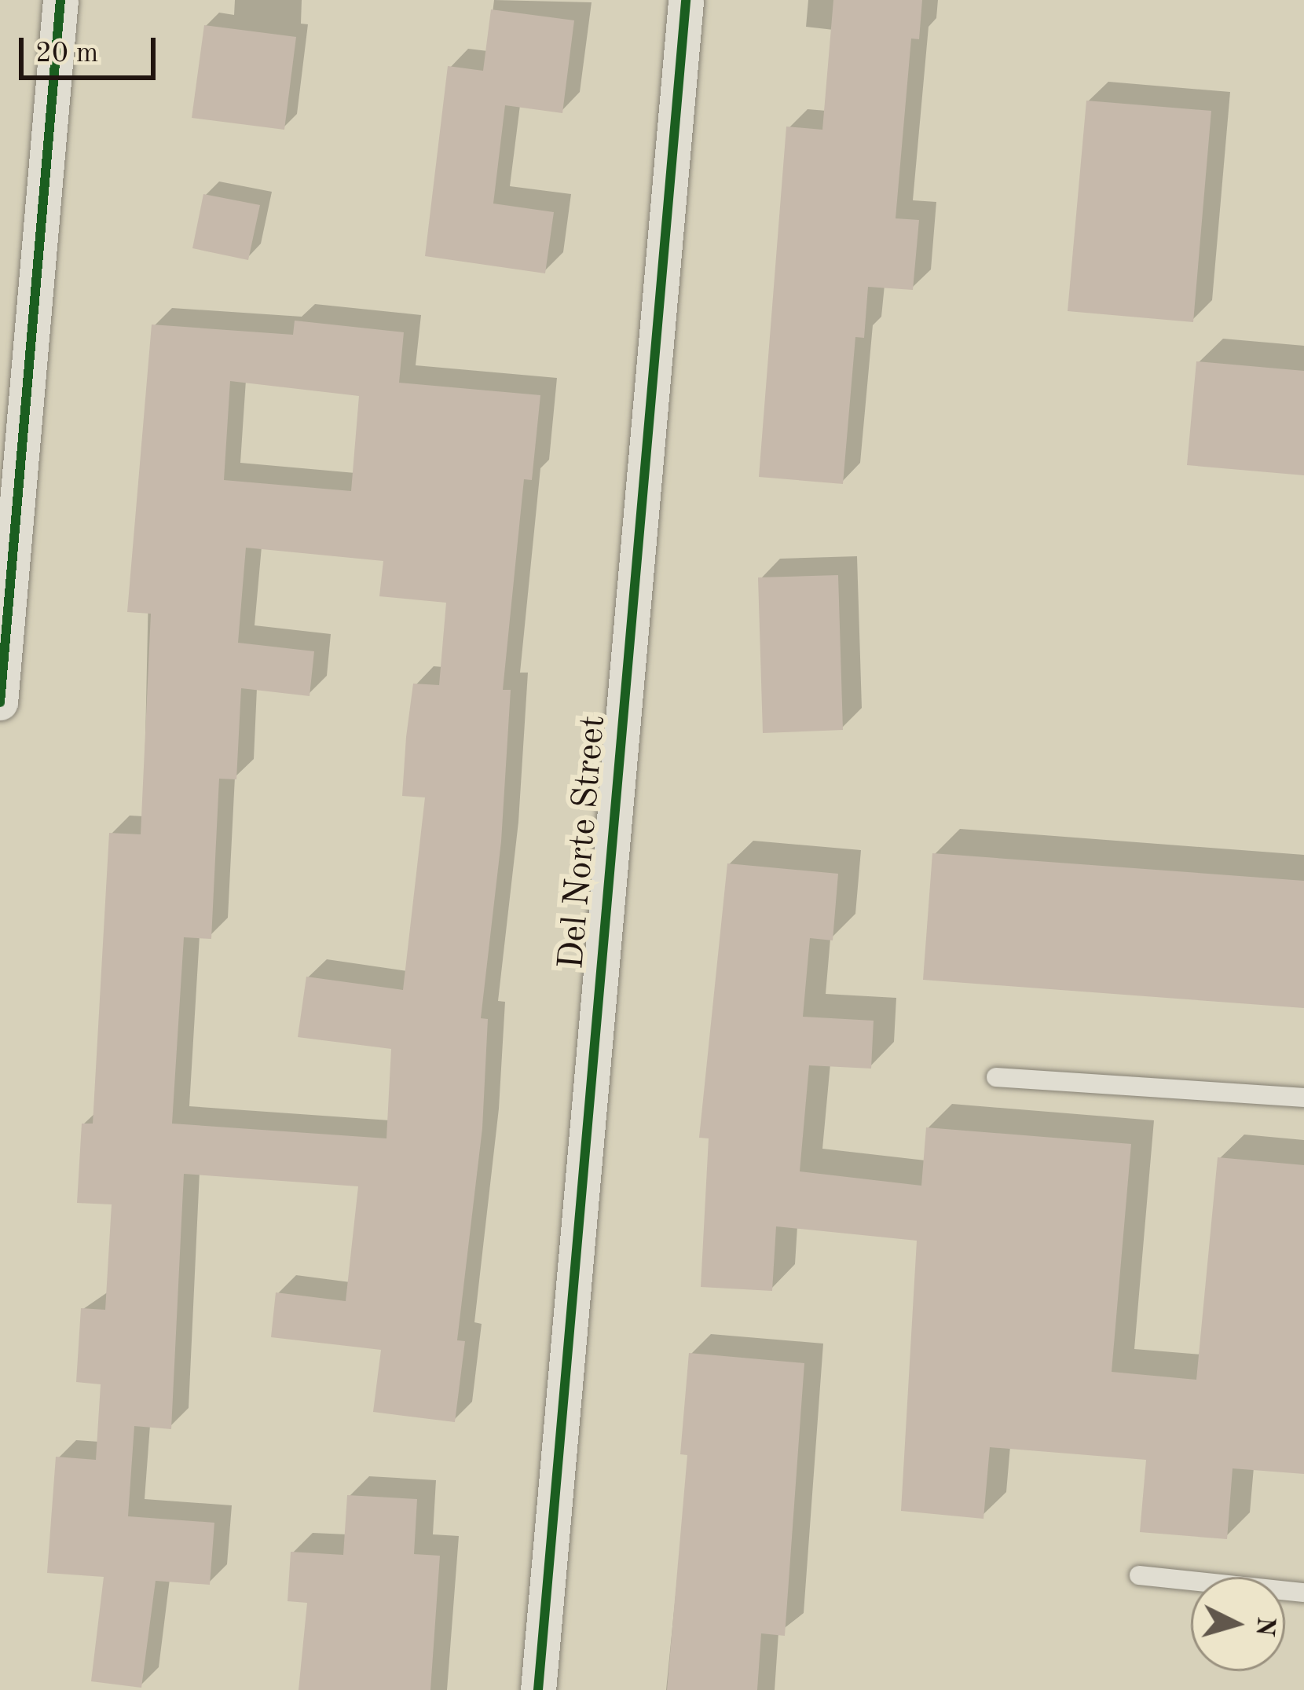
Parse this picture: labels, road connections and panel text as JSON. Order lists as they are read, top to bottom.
{
  "streets": {
    "street": ["Del Norte Street"]
  },
  "scale_bar": "20 m",
  "north": "right"
}
